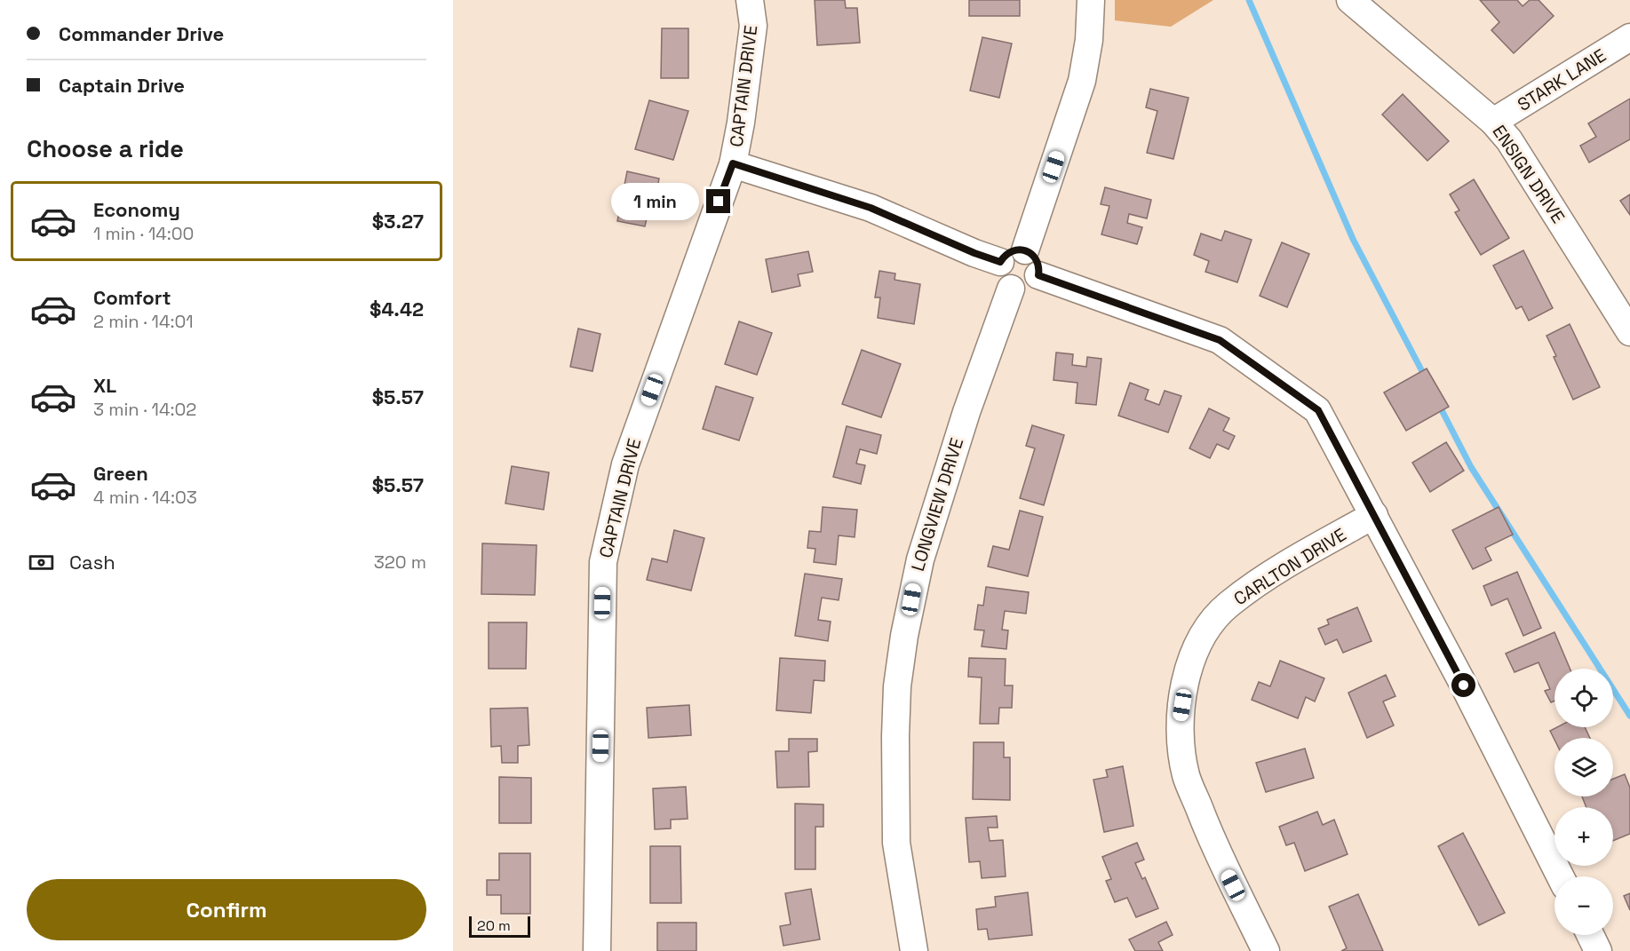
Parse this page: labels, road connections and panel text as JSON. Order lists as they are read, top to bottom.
{
  "streets": {
    "street": [
      "STARK LANE",
      "CAPTAIN DRIVE",
      "ENSIGN DRIVE",
      "LONGVIEW DRIVE",
      "CARLTON DRIVE"
    ]
  },
  "crossings": [
    ["STARK LANE", "ENSIGN DRIVE"]
  ],
  "scale_bar": "20 m",
  "page": {
    "banner": ["Commander Drive", "Captain Drive"],
    "heading": "Choose a ride",
    "list": [
      {
        "name": "Economy",
        "note": "1 min · 14:00",
        "value": "$3.27"
      },
      {
        "name": "Comfort",
        "note": "2 min · 14:01",
        "value": "$4.42"
      },
      {
        "name": "XL",
        "note": "3 min · 14:02",
        "value": "$5.57"
      },
      {
        "name": "Green",
        "note": "4 min · 14:03",
        "value": "$5.57"
      }
    ],
    "bubble": "1 min",
    "pay": ["Cash", "320 m"],
    "map_buttons": ["+", "−"],
    "buttons": "Confirm",
    "scale": "20 m"
  }
}
